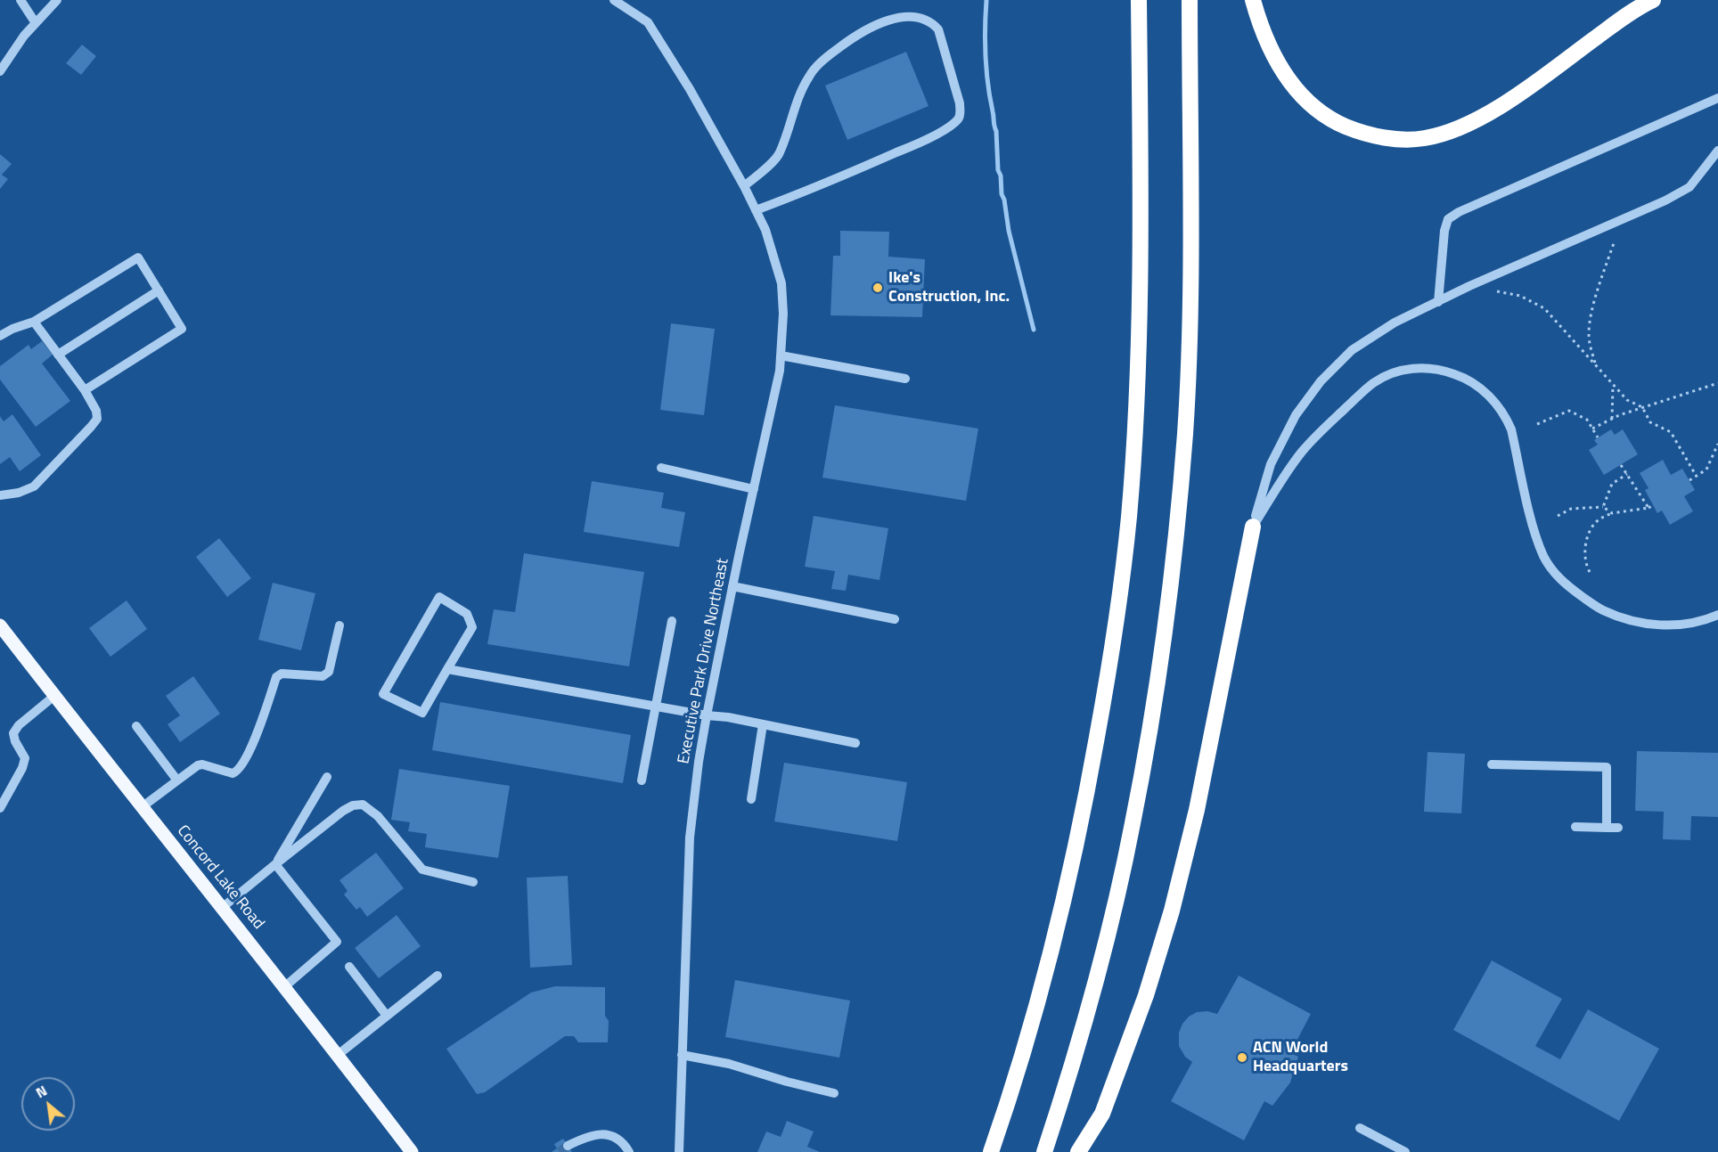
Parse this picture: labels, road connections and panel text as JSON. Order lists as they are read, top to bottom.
{
  "streets": {
    "main road": ["Concord Lake Road"],
    "street": ["Executive Park Drive Northeast"]
  },
  "places": ["Ike's Construction, Inc.", "ACN World Headquarters"],
  "north": "top left"
}
